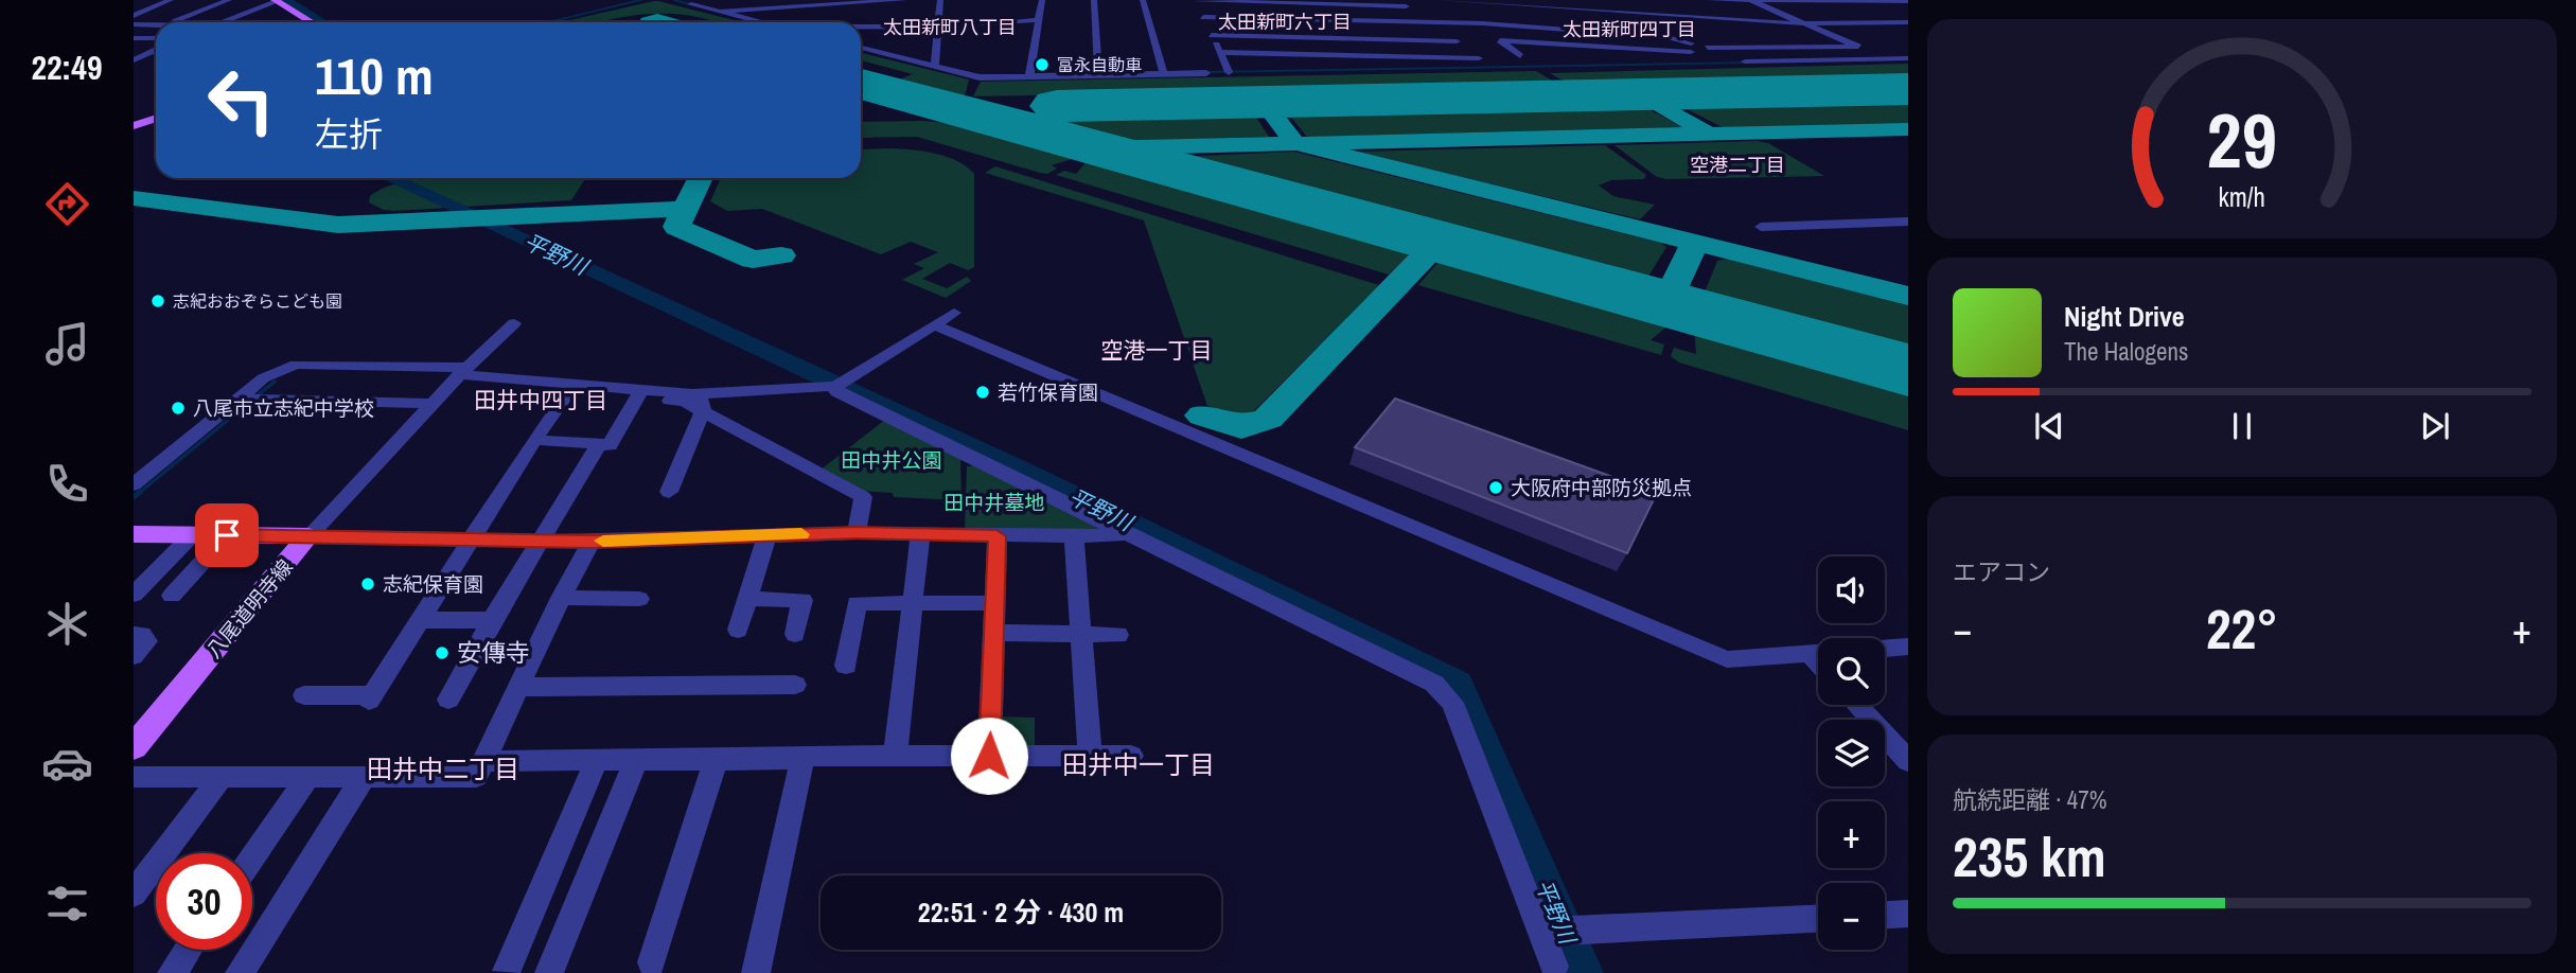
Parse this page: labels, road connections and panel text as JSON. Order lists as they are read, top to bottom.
{
  "streets": {
    "main road": ["八尾道明寺線"]
  },
  "districts": [
    "太田新町六丁目",
    "太田新町八丁目",
    "太田新町四丁目",
    "空港二丁目",
    "空港一丁目",
    "田井中四丁目",
    "田井中一丁目",
    "田井中二丁目"
  ],
  "water": ["平野川"],
  "parks": ["田中井公園", "田中井墓地"],
  "places": [
    "富永自動車",
    "志紀おおぞらこども園",
    "若竹保育園",
    "八尾市立志紀中学校",
    "大阪府中部防災拠点",
    "志紀保育園",
    "安傳寺"
  ],
  "page": {
    "tabs": "22:49",
    "turn": ["110 m", "左折"],
    "song": ["Night Drive", "The Halogens"],
    "tile": [
      "エアコン",
      ["航続距離 · 47%", "235 km"]
    ],
    "map_buttons": ["+", "−"],
    "heat": ["−", "22°", "+"],
    "limit": "30",
    "trip": "22:51 · 2 分 · 430 m",
    "gauge": ["29", "km/h"]
  }
}
